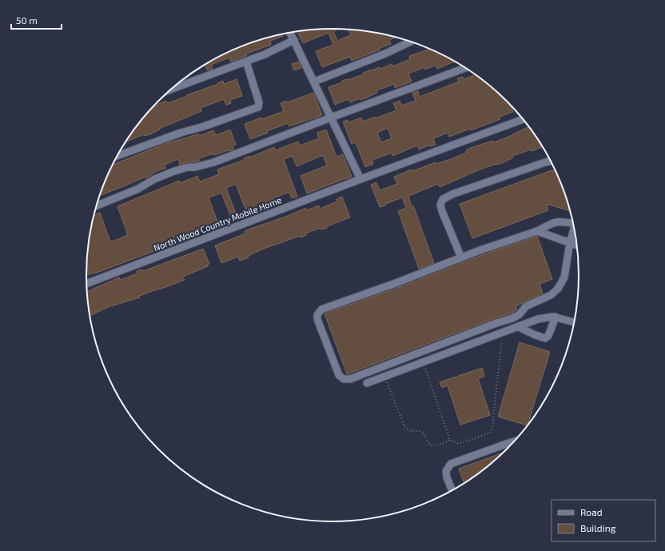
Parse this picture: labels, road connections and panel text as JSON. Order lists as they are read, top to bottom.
{
  "streets": {
    "street": ["North Wood Country Mobile Home"]
  },
  "legend": ["Road", "Building"],
  "scale_bar": "50 m"
}
